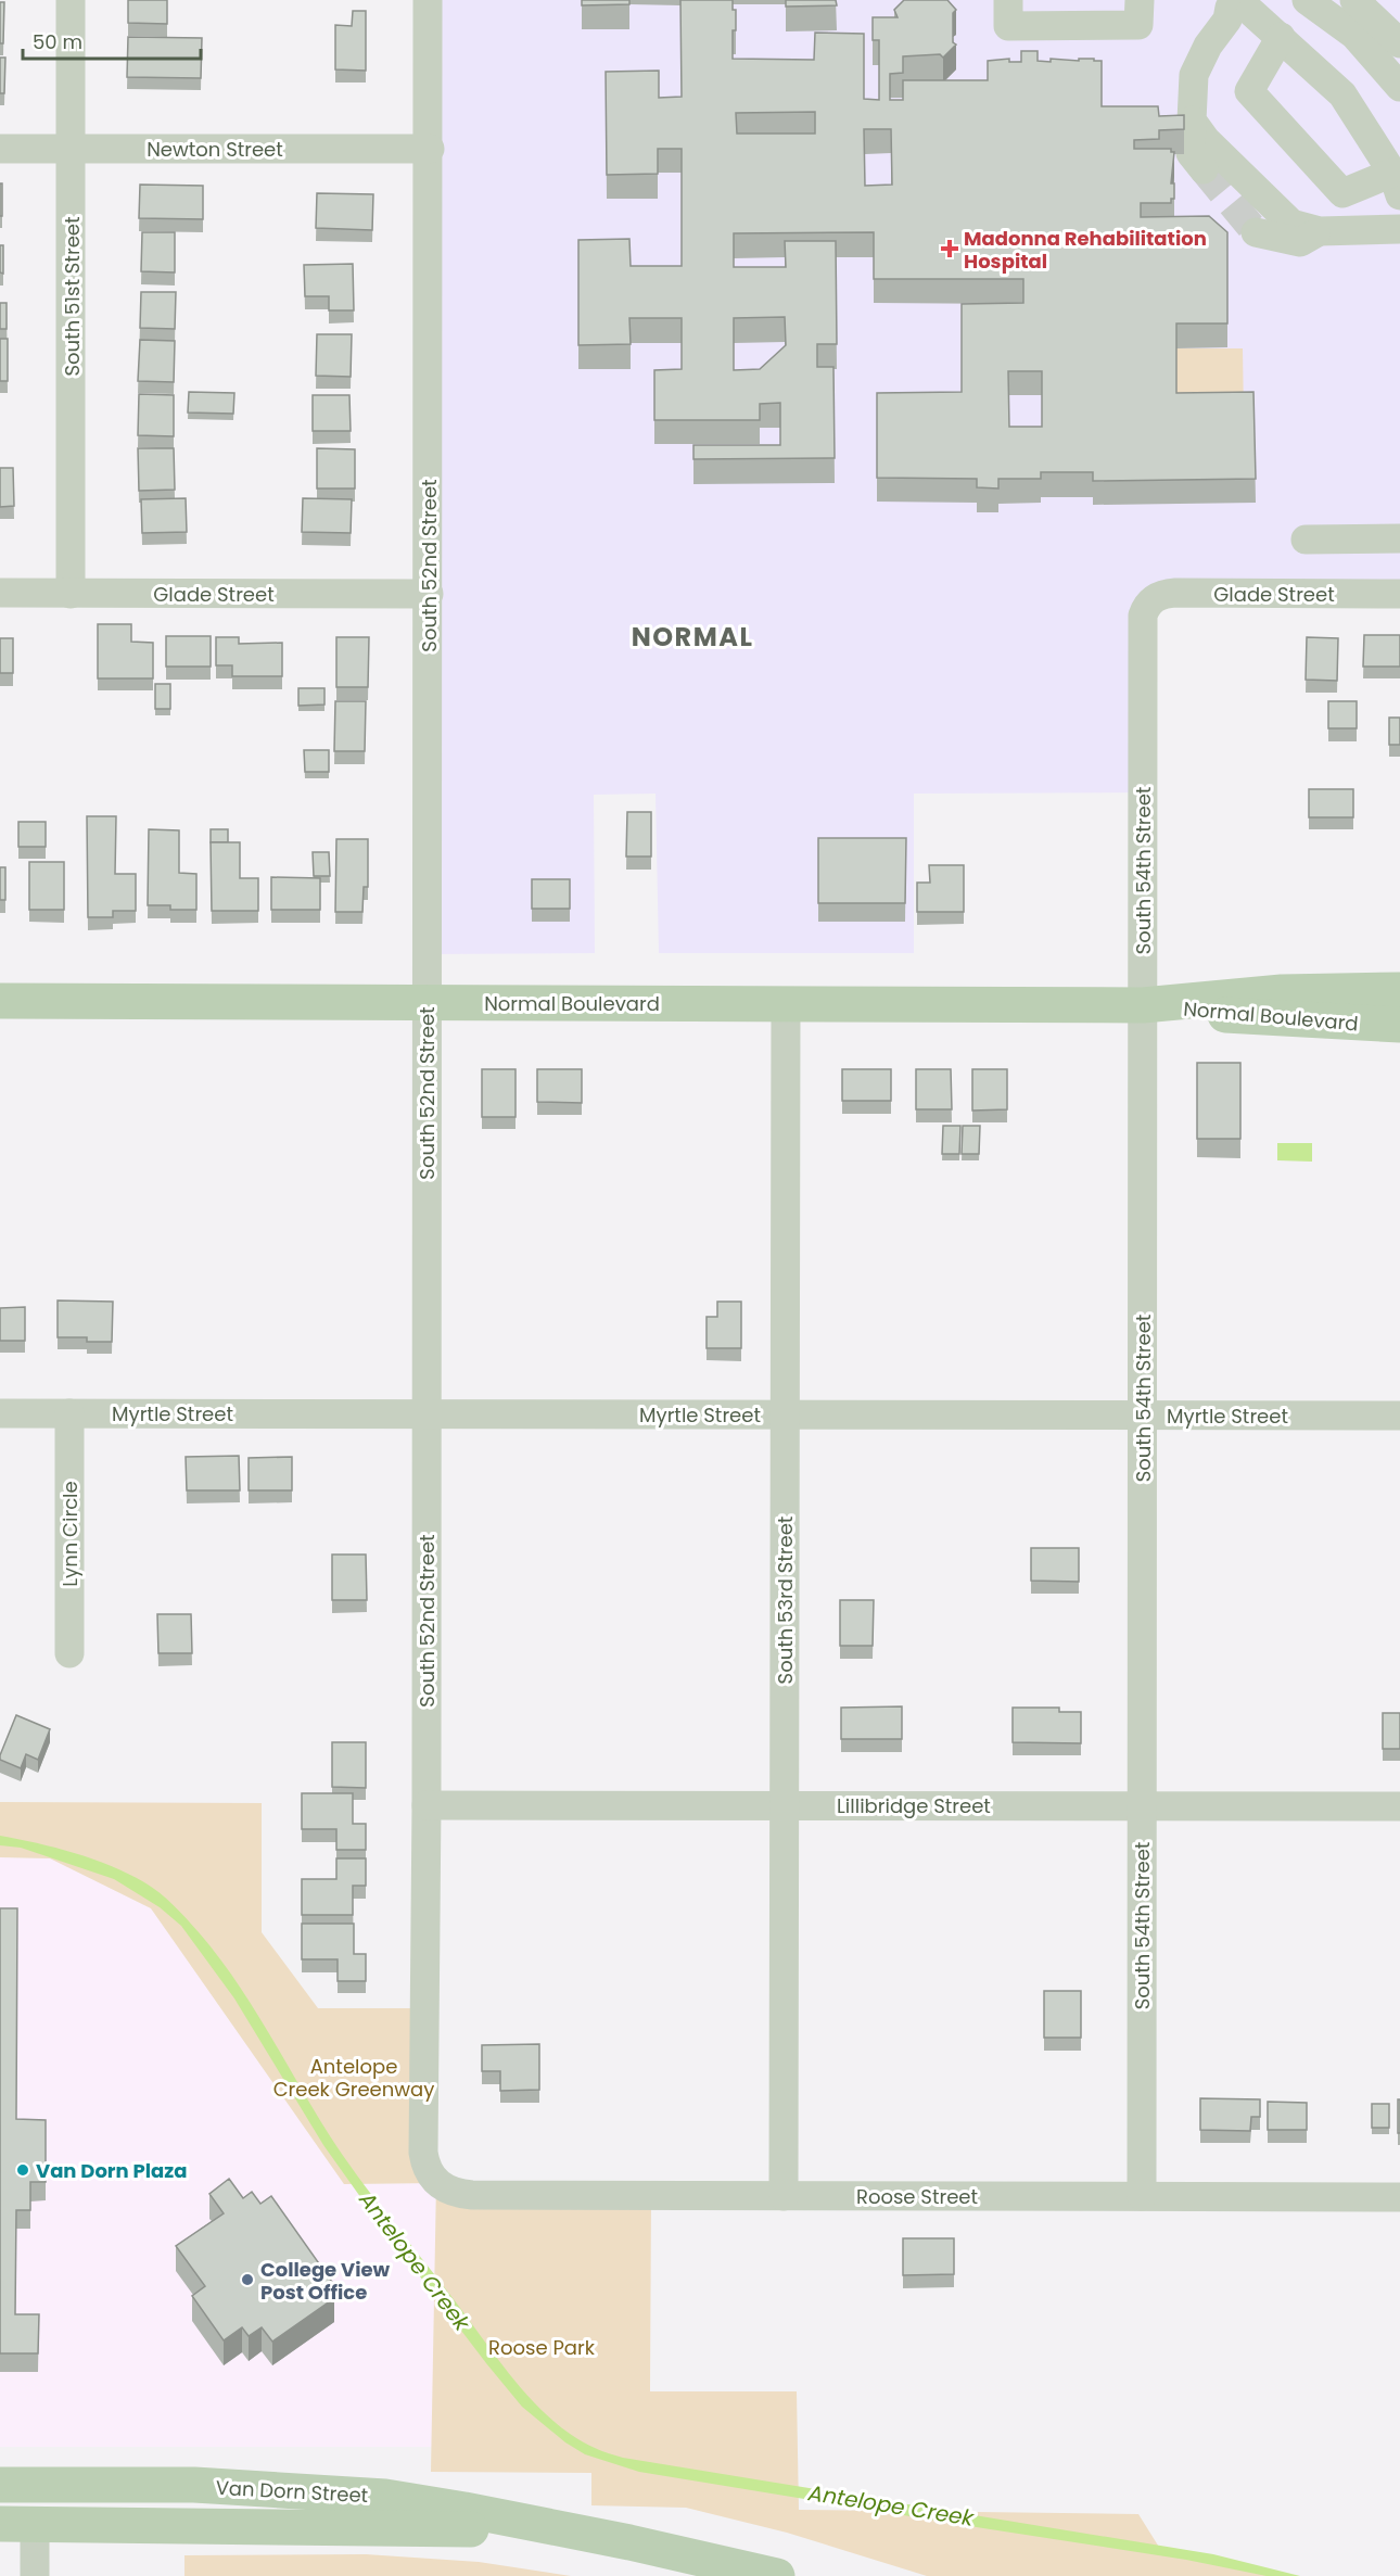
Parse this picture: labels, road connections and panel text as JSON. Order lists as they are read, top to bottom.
{
  "streets": {
    "main road": ["Normal Boulevard", "Van Dorn Street"],
    "street": [
      "Newton Street",
      "South 51st Street",
      "South 52nd Street",
      "Glade Street",
      "South 54th Street",
      "Myrtle Street",
      "Lynn Circle",
      "South 53rd Street",
      "Lillibridge Street",
      "Roose Street"
    ]
  },
  "crossings": [
    ["Newton Street", "South 51st Street"],
    ["Newton Street", "South 52nd Street"],
    ["South 51st Street", "Glade Street"],
    ["South 52nd Street", "Glade Street"],
    ["South 52nd Street", "Normal Boulevard"],
    ["South 52nd Street", "Myrtle Street"],
    ["South 52nd Street", "Lillibridge Street"],
    ["South 52nd Street", "Roose Street"],
    ["Glade Street", "South 54th Street"],
    ["South 54th Street", "Normal Boulevard"],
    ["South 54th Street", "Myrtle Street"],
    ["South 54th Street", "Lillibridge Street"],
    ["South 54th Street", "Roose Street"],
    ["Normal Boulevard", "South 53rd Street"],
    ["Myrtle Street", "Lynn Circle"],
    ["Myrtle Street", "South 53rd Street"],
    ["South 53rd Street", "Lillibridge Street"],
    ["South 53rd Street", "Roose Street"]
  ],
  "districts": ["NORMAL"],
  "water": ["Antelope Creek"],
  "parks": ["Antelope Creek Greenway", "Roose Park"],
  "places": {
    "health": ["Madonna Rehabilitation Hospital"],
    "other": ["Van Dorn Plaza", "College View Post Office"]
  },
  "scale_bar": "50 m"
}
